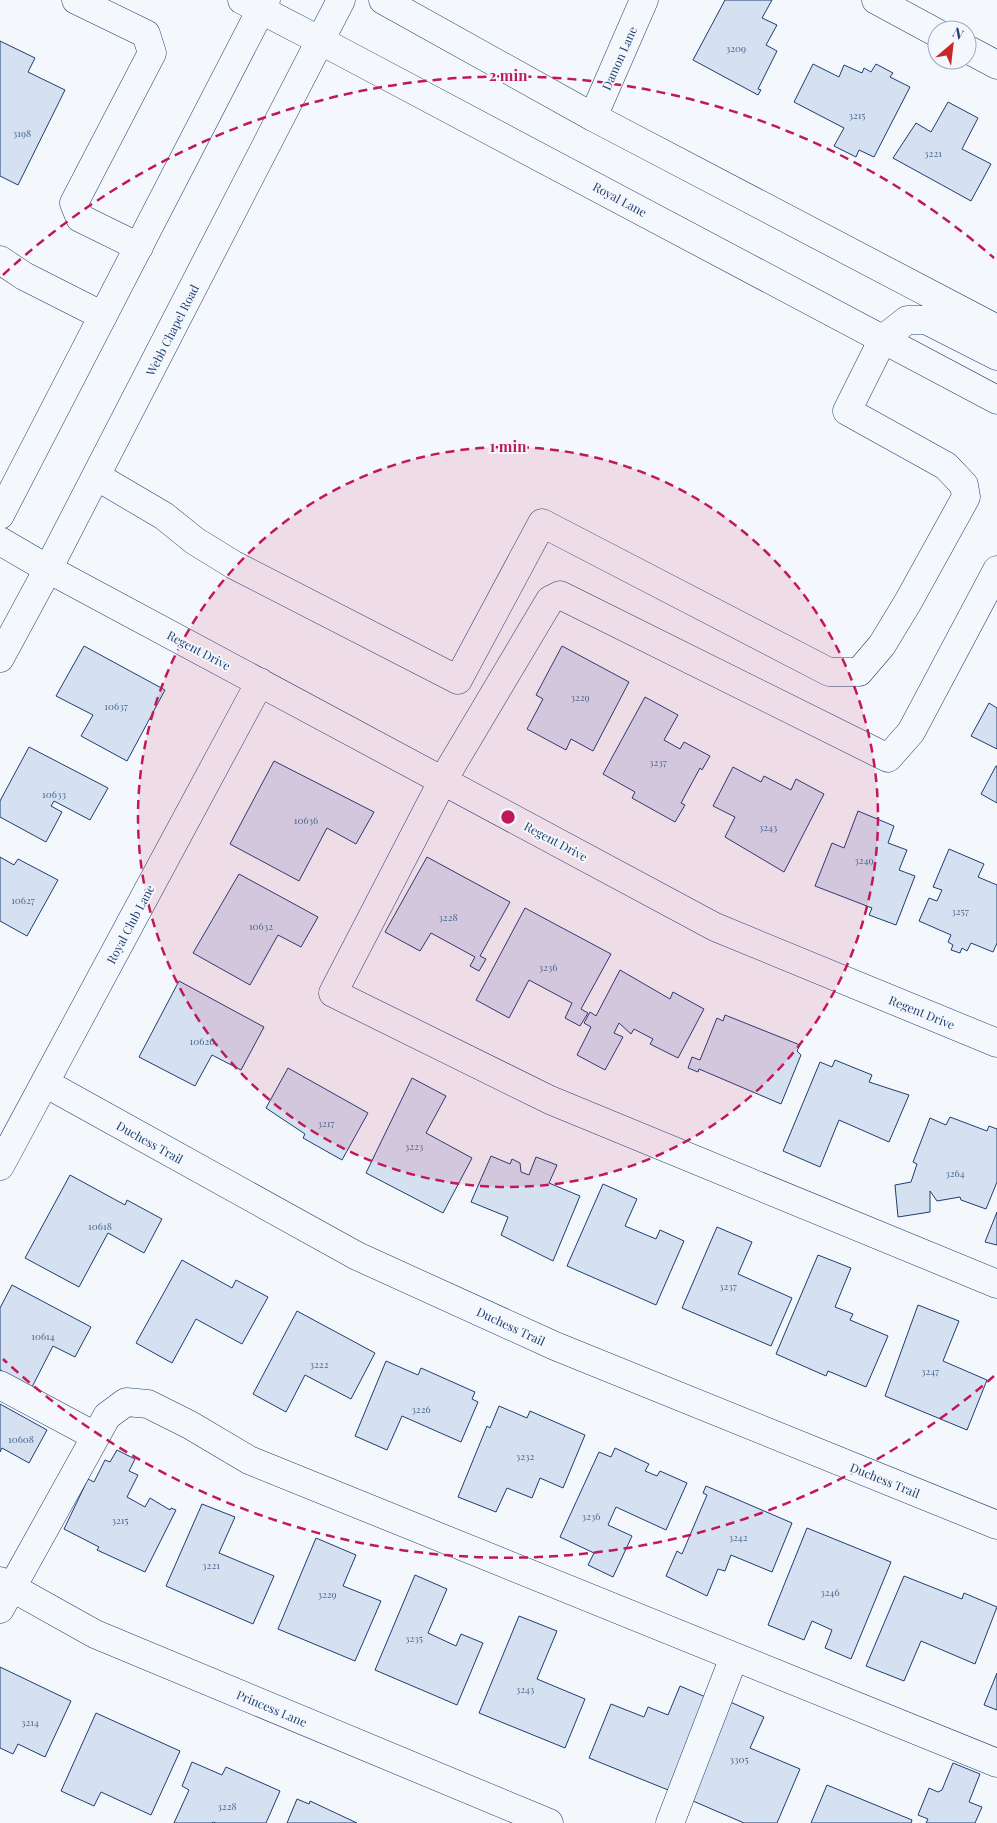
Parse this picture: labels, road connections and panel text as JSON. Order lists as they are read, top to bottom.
{
  "streets": {
    "street": [
      "Damon Lane",
      "Royal Lane",
      "Webb Chapel Road",
      "Regent Drive",
      "Royal Club Lane",
      "Duchess Trail",
      "Princess Lane"
    ]
  },
  "crossings": [
    ["Royal Lane", "Webb Chapel Road"],
    ["Webb Chapel Road", "Regent Drive"],
    ["Regent Drive", "Royal Club Lane"],
    ["Royal Club Lane", "Duchess Trail"]
  ],
  "house_numbers": [
    "3209",
    "3215",
    "3198",
    "3221",
    "3229",
    "10637",
    "3237",
    "10633",
    "10636",
    "3243",
    "3249",
    "10627",
    "3257",
    "3228",
    "10632",
    "3236",
    "10626",
    "3217",
    "3223",
    "3264",
    "10618",
    "3237",
    "10614",
    "3222",
    "3247",
    "3226",
    "10608",
    "3232",
    "3236",
    "3215",
    "3242",
    "3221",
    "3246",
    "3229",
    "3235",
    "3243",
    "3214",
    "3305",
    "3228"
  ],
  "north": "top right",
  "rings": ["2 min", "1 min"]
}
